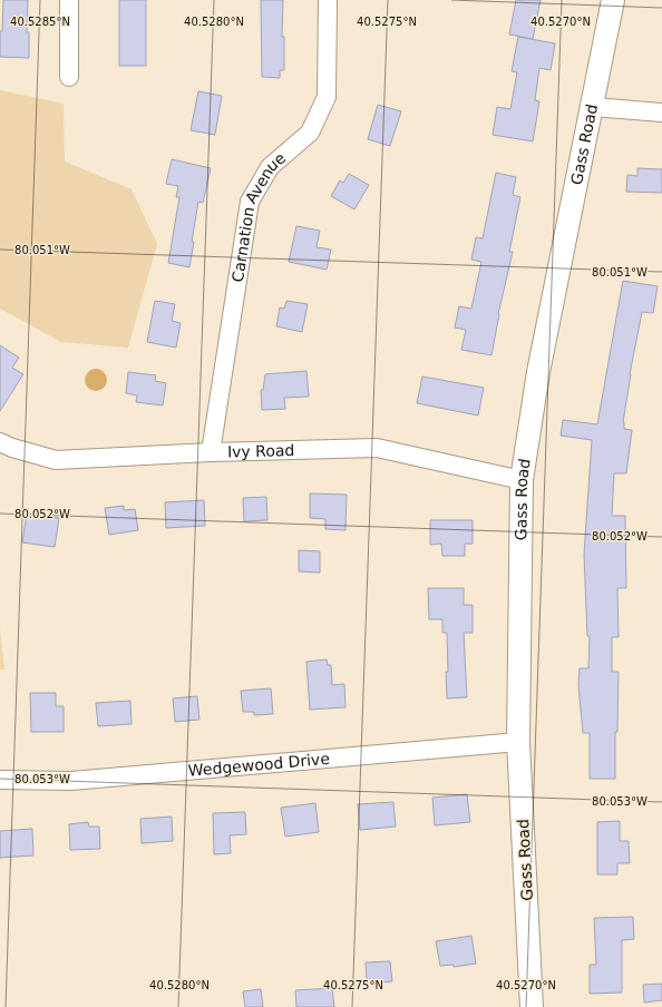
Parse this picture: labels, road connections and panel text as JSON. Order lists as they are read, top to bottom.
{
  "streets": {
    "street": [
      "Gass Road",
      "Carnation Avenue",
      "Ivy Road",
      "Wedgewood Drive"
    ]
  },
  "crossings": [
    ["Gass Road", "Ivy Road"],
    ["Gass Road", "Wedgewood Drive"],
    ["Carnation Avenue", "Ivy Road"]
  ],
  "coordinates": [
    "40.5285°N",
    "40.5280°N",
    "40.5275°N",
    "40.5270°N",
    "80.051°W",
    "80.052°W",
    "80.053°W"
  ]
}
